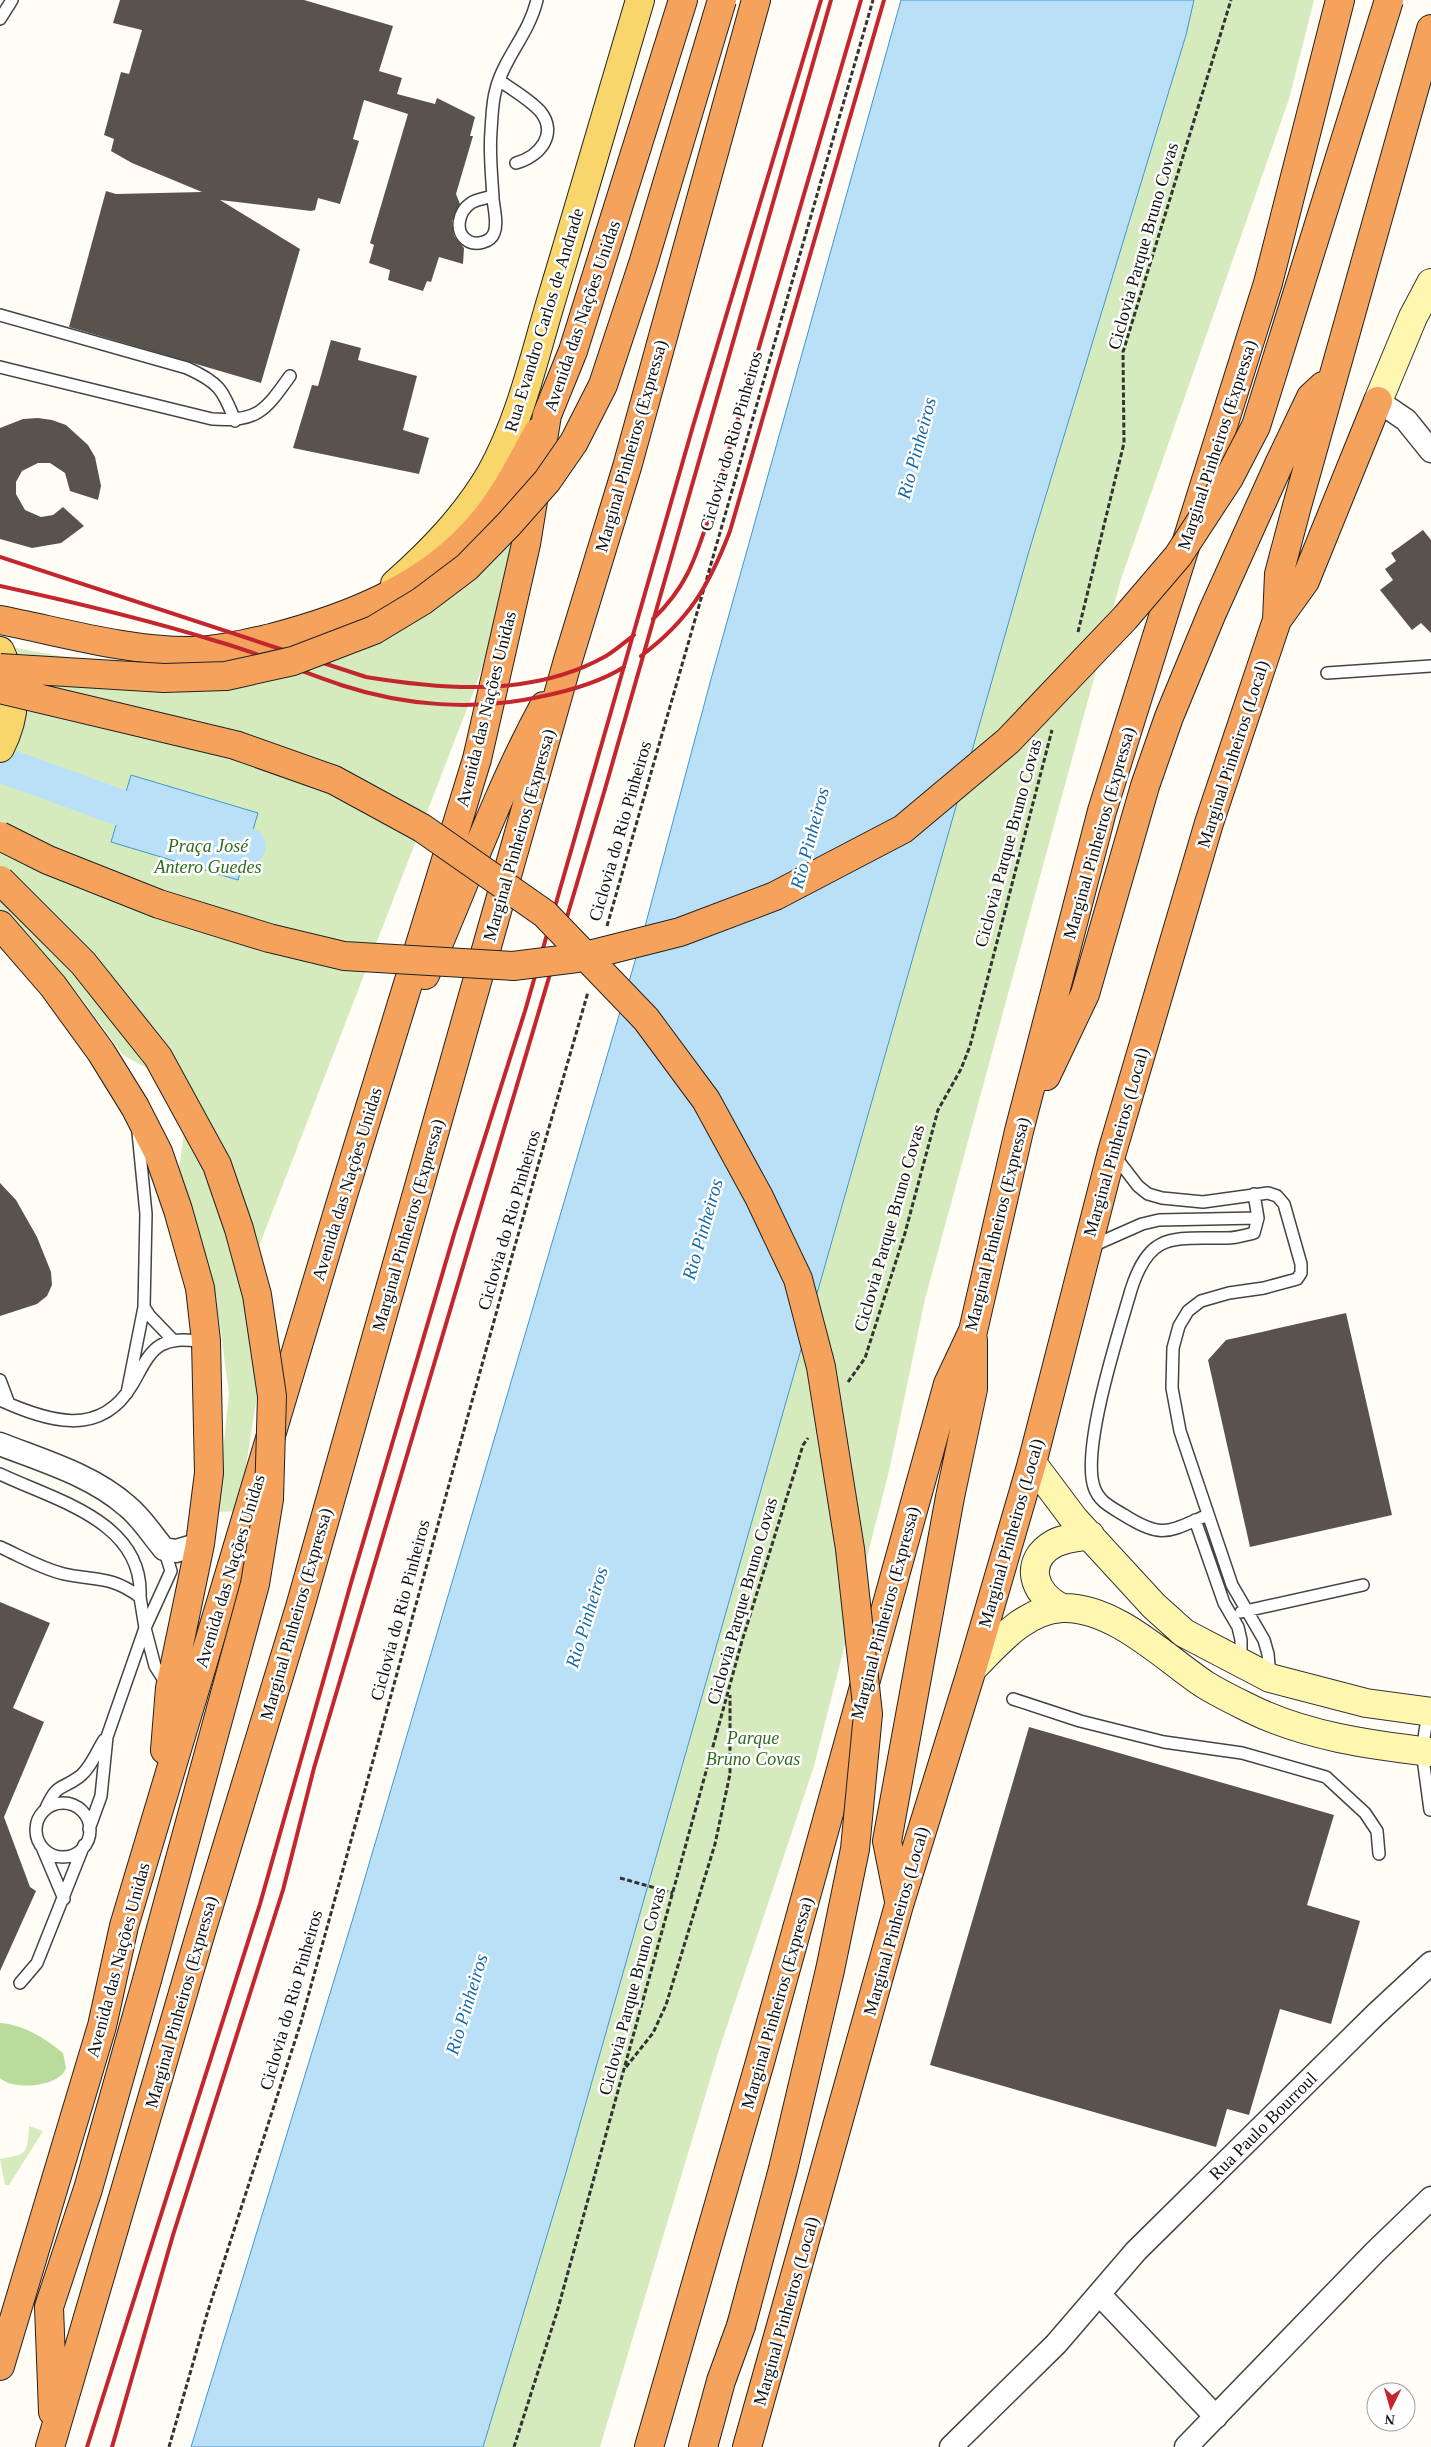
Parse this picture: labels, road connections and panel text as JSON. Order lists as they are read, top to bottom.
{
  "streets": {
    "highway": ["Avenida das Nações Unidas", "Marginal Pinheiros (Expressa)", "Marginal Pinheiros (Local)"],
    "main road": ["Rua Evandro Carlos de Andrade"],
    "street": ["Rua Paulo Bourroul"],
    "path": ["Ciclovia Parque Bruno Covas", "Ciclovia do Rio Pinheiros"]
  },
  "water": ["Rio Pinheiros"],
  "parks": ["Praça José Antero Guedes", "Parque Bruno Covas"],
  "north": "bottom"
}
